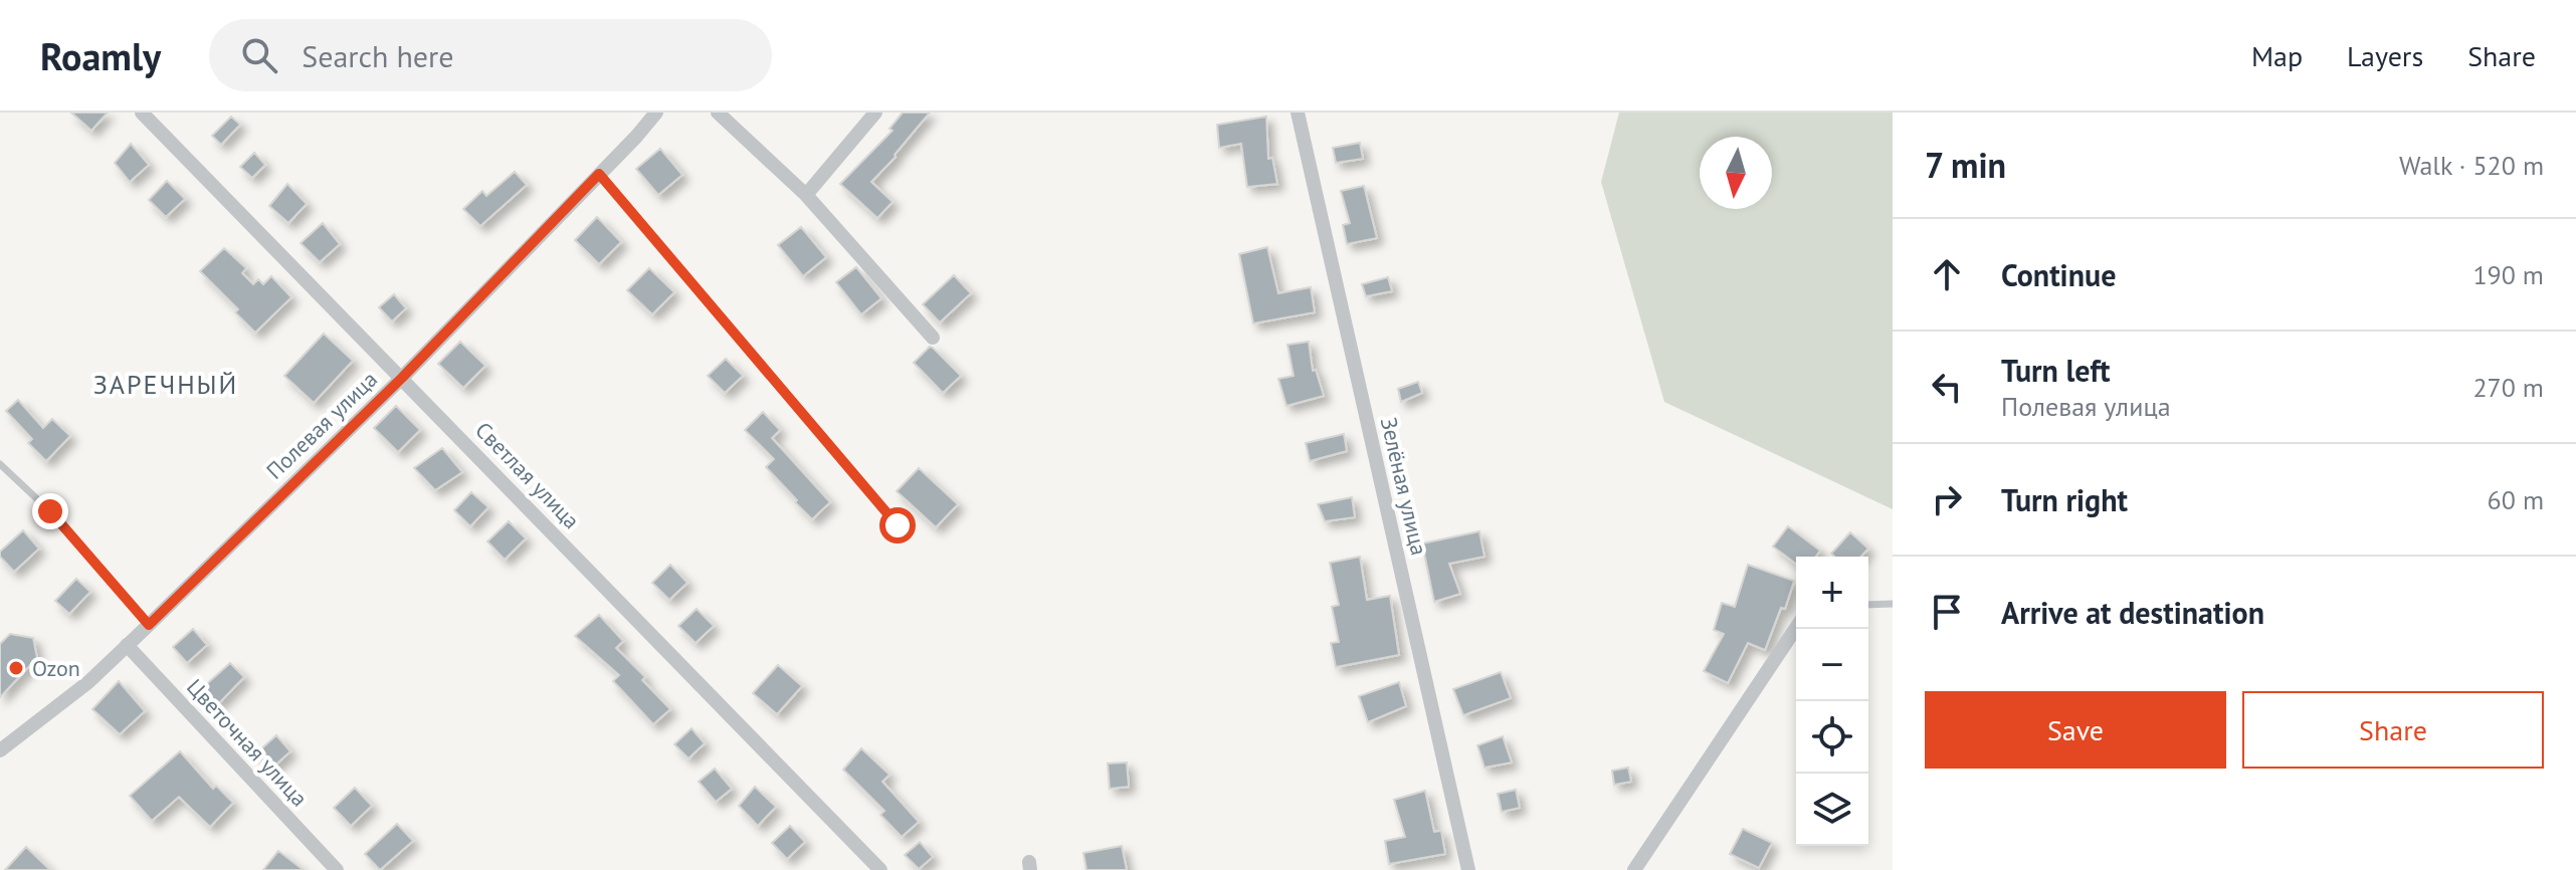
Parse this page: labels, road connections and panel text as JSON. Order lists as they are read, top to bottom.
{
  "streets": {
    "street": [
      "Полевая улица",
      "Светлая улица",
      "Зелёная улица",
      "Цветочная улица"
    ]
  },
  "crossings": [
    ["Полевая улица", "Светлая улица"],
    ["Полевая улица", "Цветочная улица"]
  ],
  "districts": ["ЗАРЕЧНЫЙ"],
  "places": ["Ozon"],
  "north": "bottom",
  "page": {
    "header": "Roamly",
    "search": "Search here",
    "nav": ["Map", "Layers", "Share"],
    "heading": ["7 min", "Walk · 520 m"],
    "list": [
      ["Continue", "190 m"],
      ["Turn left", "Полевая улица", "270 m"],
      ["Turn right", "60 m"],
      "Arrive at destination"
    ],
    "map_buttons": ["+", "−"],
    "buttons": ["Save", "Share"]
  }
}
